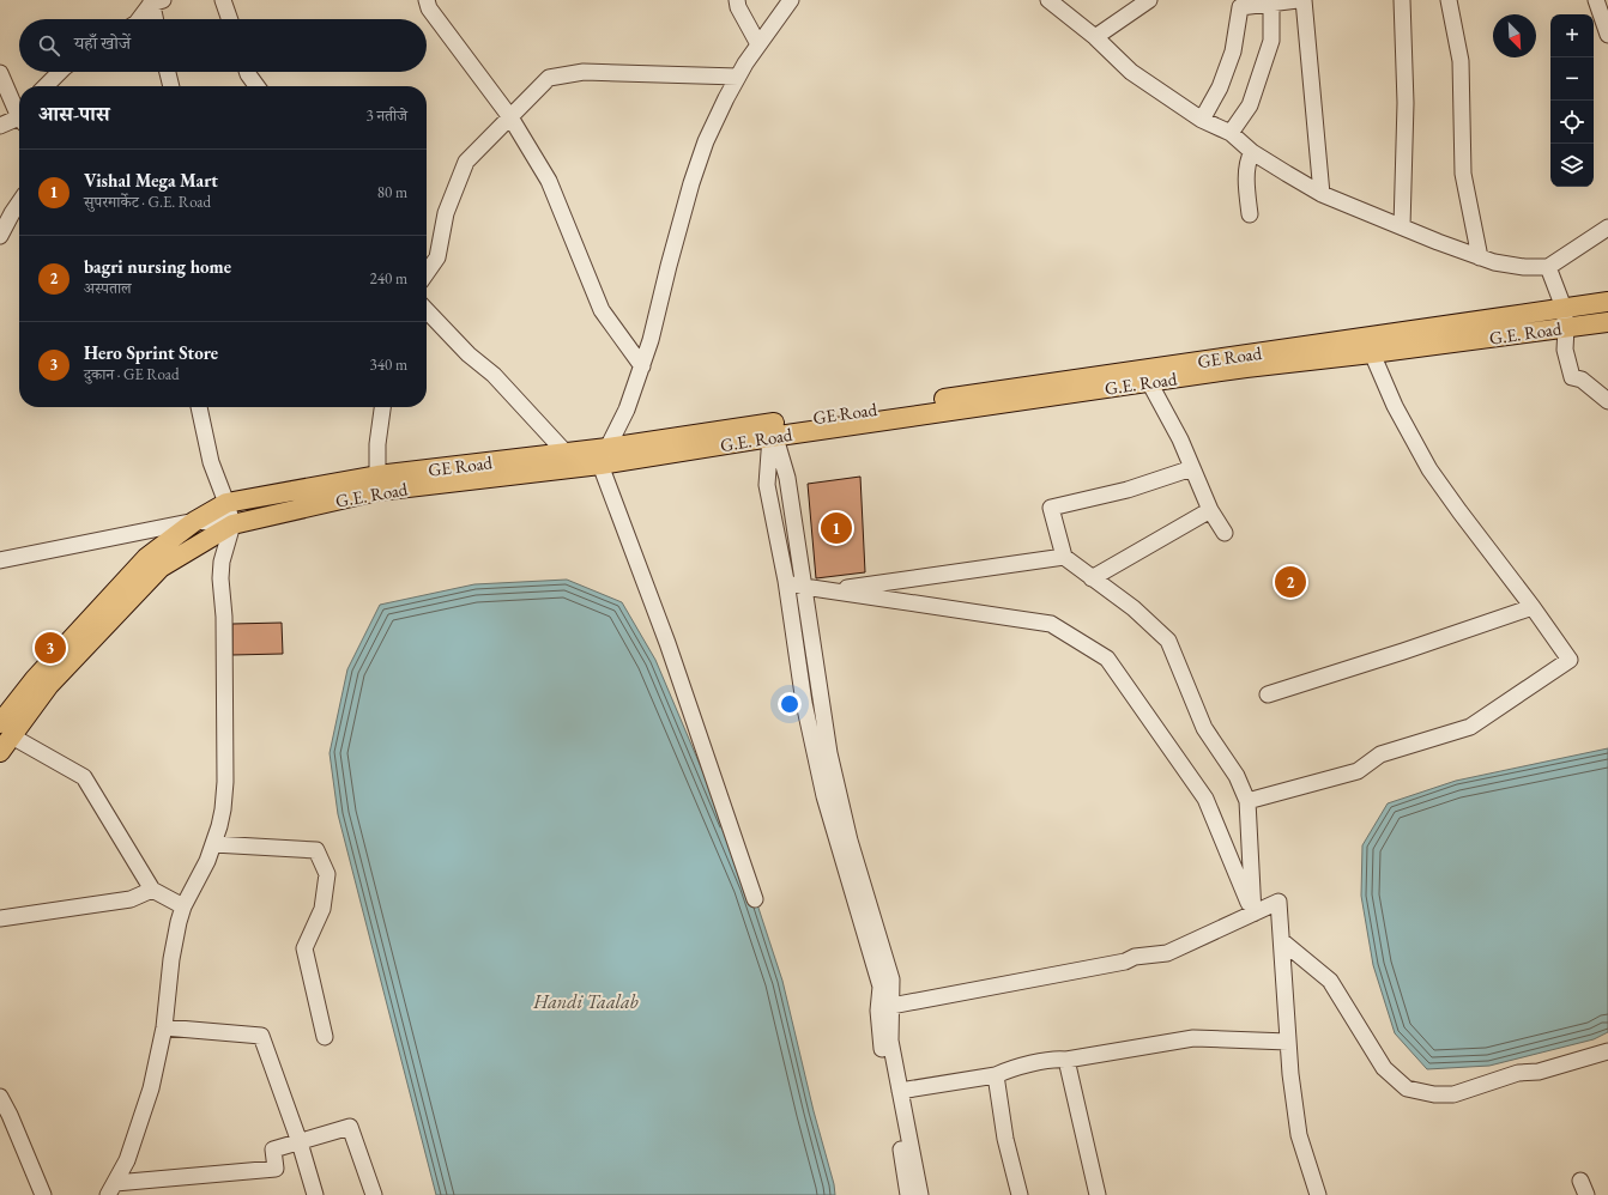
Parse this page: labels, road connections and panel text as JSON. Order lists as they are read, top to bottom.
{
  "streets": {
    "main road": ["G.E. Road", "GE Road"]
  },
  "crossings": [
    ["G.E. Road", "GE Road"]
  ],
  "water": ["Handi Taalab"],
  "north": "bottom right",
  "page": {
    "map_buttons": ["+", "−"],
    "search": "यहाँ खोजें",
    "heading": ["आस-पास", "3 नतीजे"],
    "list": [
      {
        "mark": "1",
        "name": "Vishal Mega Mart",
        "note": "सुपरमार्केट · G.E. Road",
        "value": "80 m"
      },
      {
        "mark": "2",
        "name": "bagri nursing home",
        "note": "अस्पताल",
        "value": "240 m"
      },
      {
        "mark": "3",
        "name": "Hero Sprint Store",
        "note": "दुकान · GE Road",
        "value": "340 m"
      }
    ],
    "pins": ["1", "2", "3"]
  }
}
